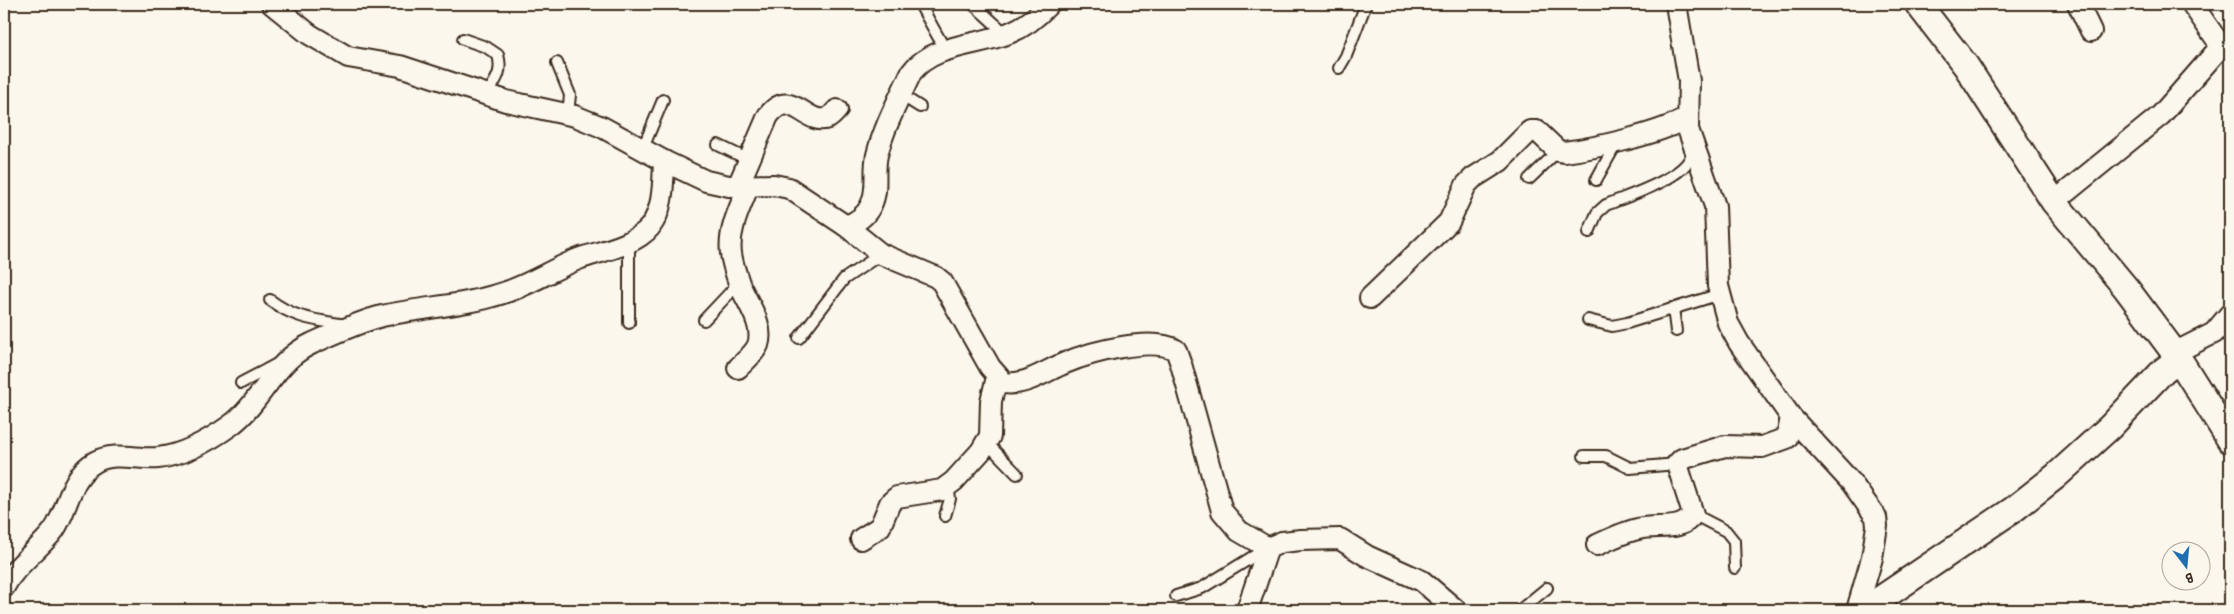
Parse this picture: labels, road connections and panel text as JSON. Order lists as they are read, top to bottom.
{
  "north": "bottom"
}
